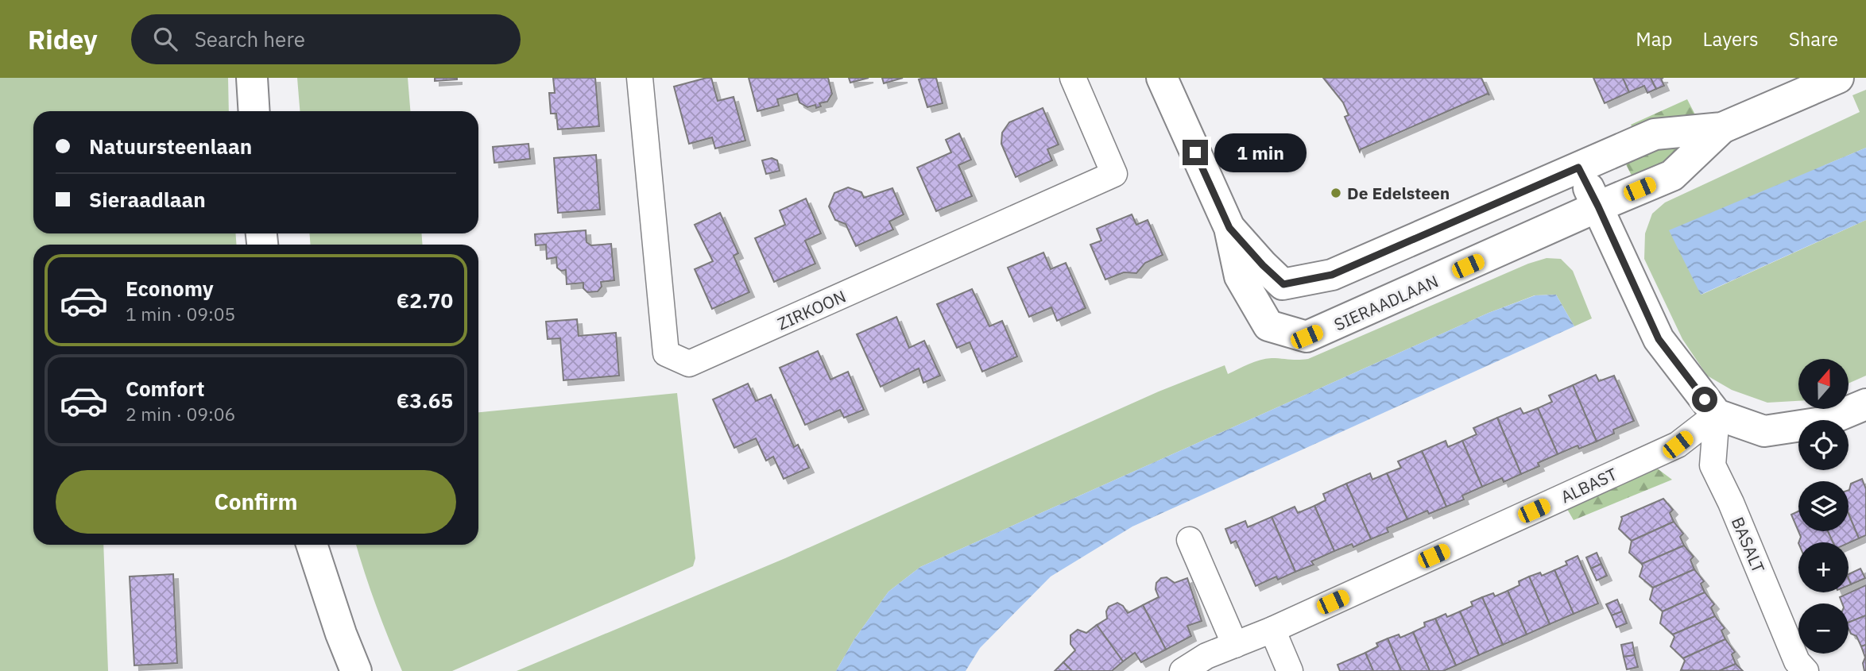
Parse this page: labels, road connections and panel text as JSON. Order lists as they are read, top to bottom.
{
  "streets": {
    "street": [
      "SIERAADLAAN",
      "ZIRKOON",
      "ALBAST",
      "BASALT"
    ]
  },
  "crossings": [
    ["ALBAST", "BASALT"]
  ],
  "places": ["De Edelsteen"],
  "north": "top",
  "page": {
    "header": "Ridey",
    "search": "Search here",
    "nav": ["Map", "Layers", "Share"],
    "banner": ["Natuursteenlaan", "Sieraadlaan"],
    "bubble": "1 min",
    "list": [
      {
        "name": "Economy",
        "note": "1 min · 09:05",
        "value": "€2.70"
      },
      {
        "name": "Comfort",
        "note": "2 min · 09:06",
        "value": "€3.65"
      }
    ],
    "map_buttons": ["+", "−"],
    "buttons": "Confirm"
  }
}
